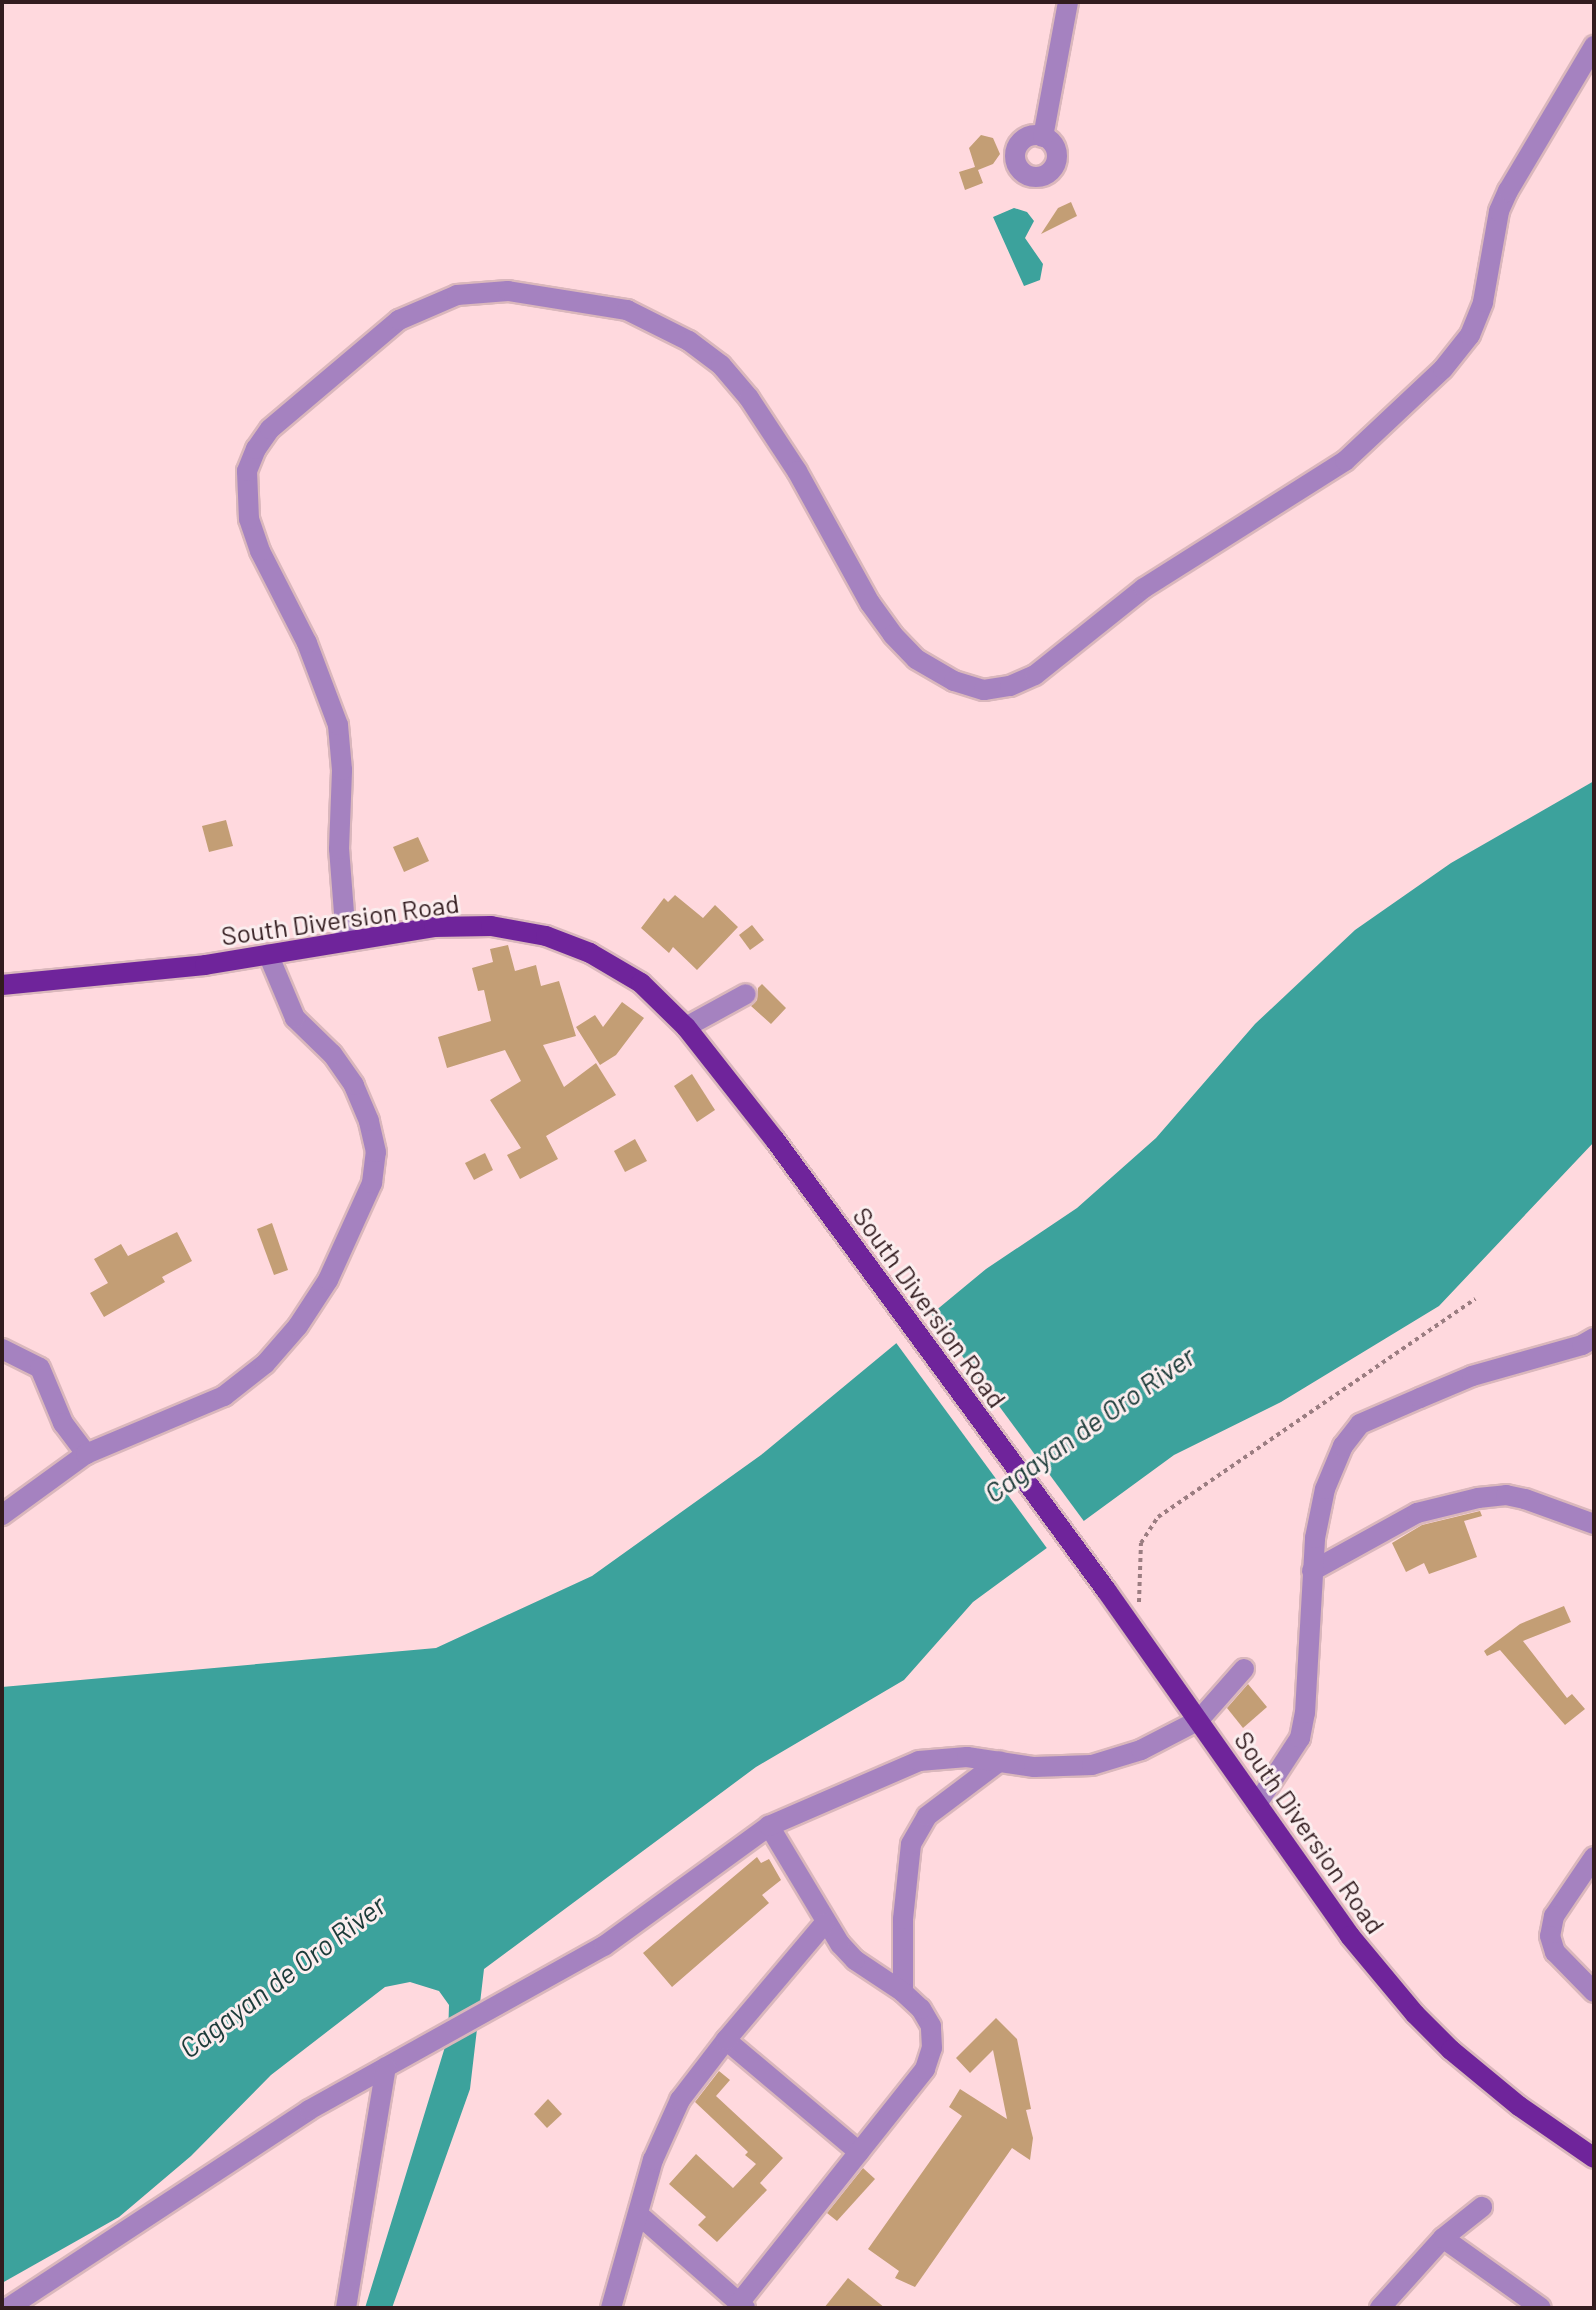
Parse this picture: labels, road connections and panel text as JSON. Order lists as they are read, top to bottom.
{
  "streets": {
    "main road": ["South Diversion Road"]
  },
  "water": ["Cagayan de Oro River"]
}
